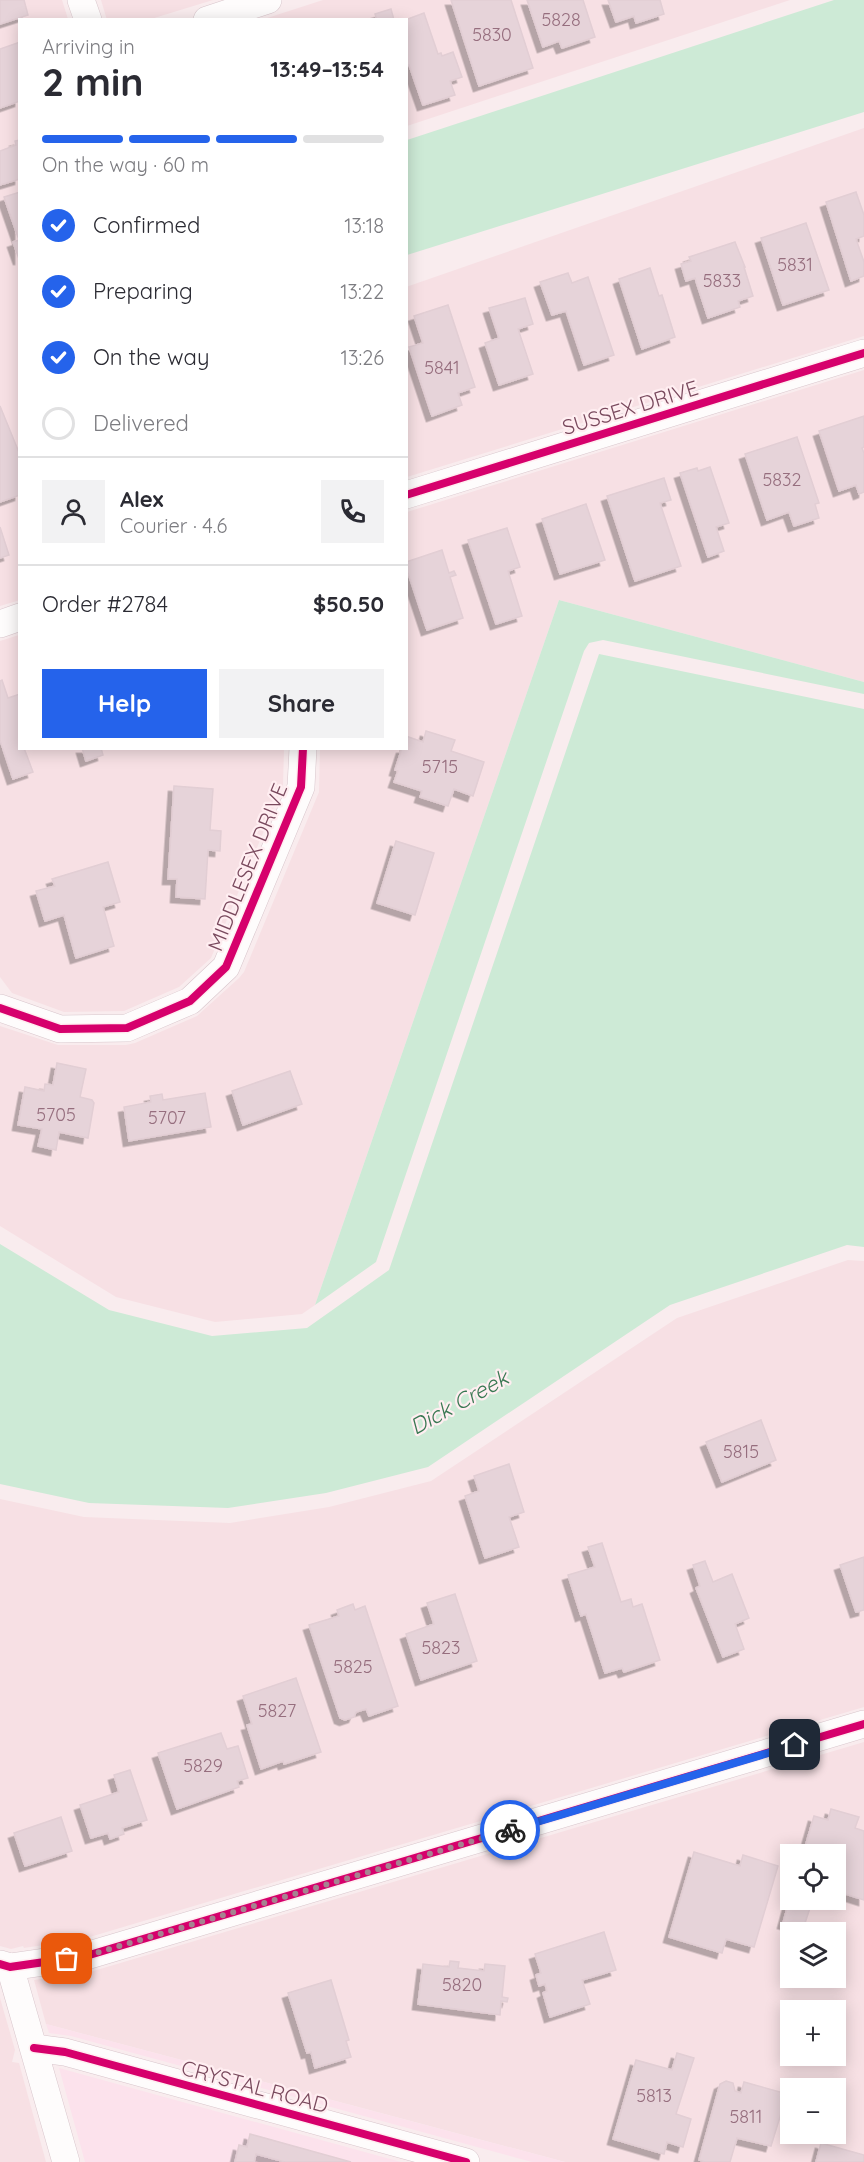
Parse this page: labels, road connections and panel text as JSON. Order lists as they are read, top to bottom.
{
  "streets": {
    "street": ["SUSSEX DRIVE", "MIDDLESEX DRIVE", "CRYSTAL ROAD"]
  },
  "water": ["Dick Creek"],
  "house_numbers": [
    "5828",
    "5830",
    "5831",
    "5833",
    "5841",
    "5832",
    "5715",
    "5705",
    "5707",
    "5815",
    "5823",
    "5825",
    "5827",
    "5829",
    "5820",
    "5813",
    "5811"
  ],
  "page": {
    "heading": ["2 min", "Arriving in", "13:49–13:54"],
    "panel": [
      "Alex",
      "Courier · 4.6",
      "Order #2784",
      "$50.50"
    ],
    "bar": "On the way · 60 m",
    "list": [
      ["Confirmed", "13:18"],
      ["Preparing", "13:22"],
      ["On the way", "13:26"],
      "Delivered"
    ],
    "buttons": ["Help", "Share"],
    "map_buttons": ["+", "−"]
  }
}
